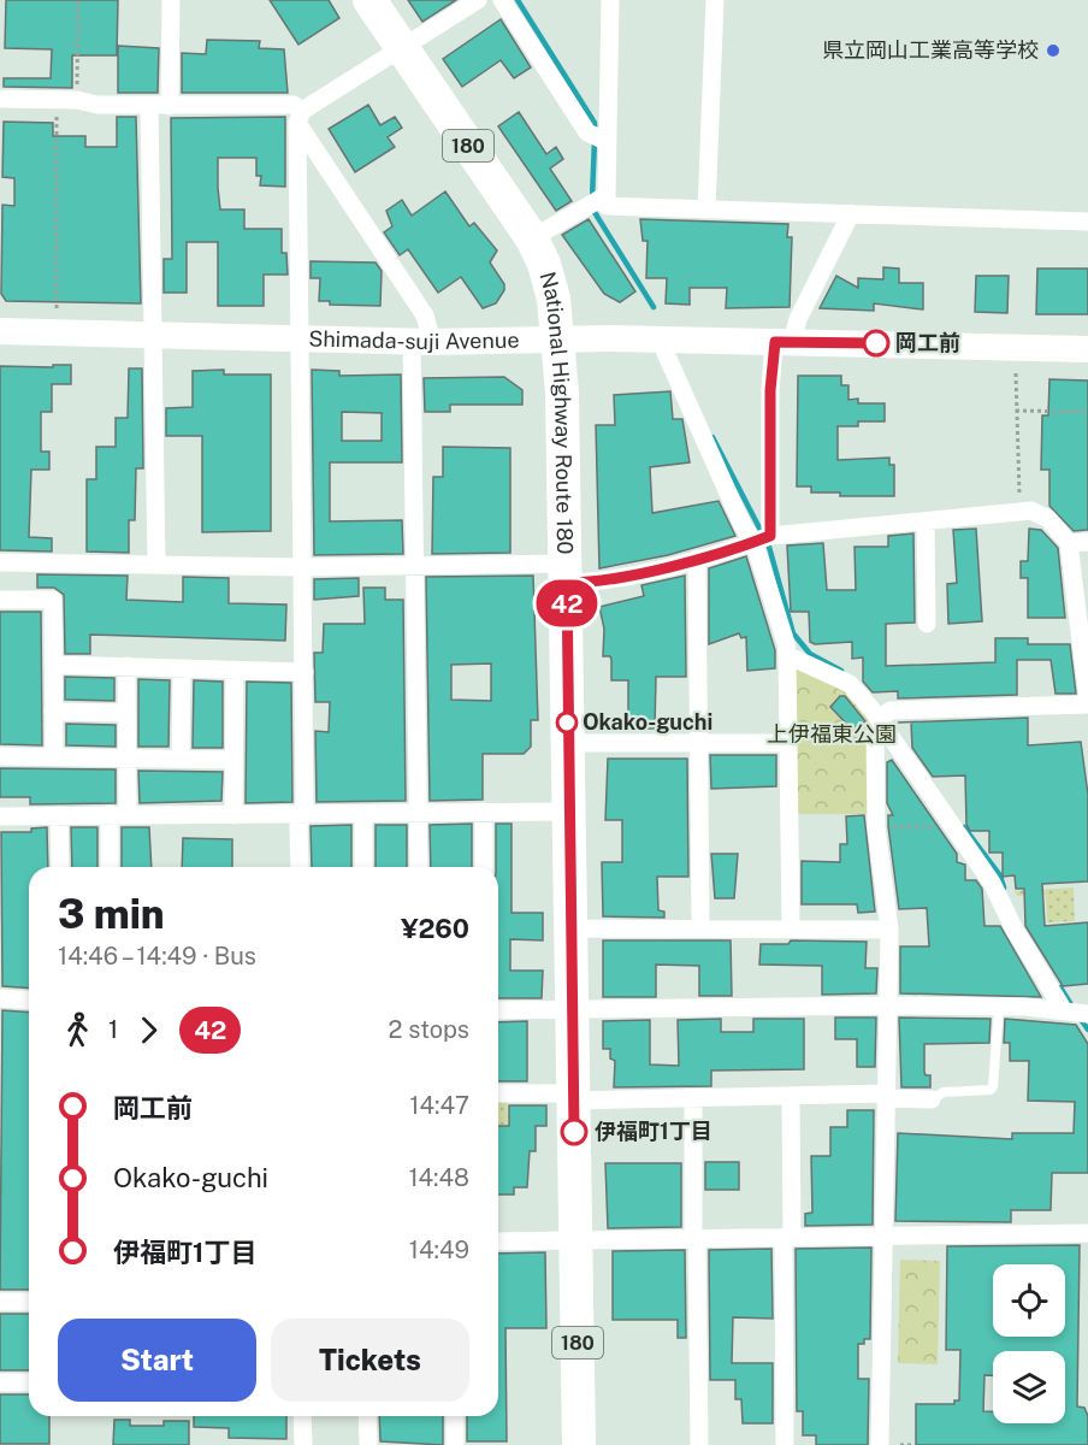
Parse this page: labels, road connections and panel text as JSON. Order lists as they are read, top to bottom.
{
  "streets": {
    "highway": ["180", "National Highway Route 180"],
    "street": ["Shimada-suji Avenue"]
  },
  "crossings": [
    ["Shimada-suji Avenue", "National Highway Route 180"]
  ],
  "parks": ["上伊福東公園"],
  "places": [
    "県立岡山工業高等学校",
    "岡工前",
    "Okako-guchi",
    "伊福町1丁目"
  ],
  "lines": ["bus line 42"],
  "page": {
    "on_map": "42",
    "heading": ["3 min", "14:46 – 14:49 · Bus", "¥260"],
    "legs": ["1", "42", "2 stops"],
    "list": [
      {
        "name": "岡工前",
        "value": "14:47"
      },
      {
        "name": "Okako-guchi",
        "value": "14:48"
      },
      {
        "name": "伊福町1丁目",
        "value": "14:49"
      }
    ],
    "buttons": ["Start", "Tickets"]
  }
}
